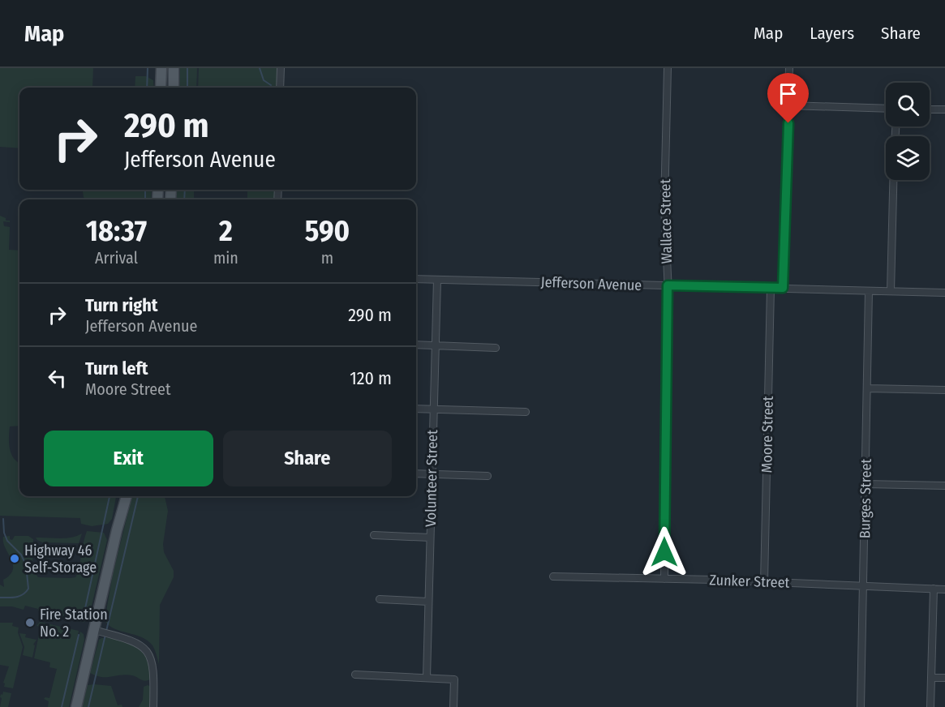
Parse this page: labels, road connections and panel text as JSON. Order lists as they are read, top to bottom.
{
  "streets": {
    "street": [
      "Wallace Street",
      "Jefferson Avenue",
      "Moore Street",
      "Volunteer Street",
      "Burges Street",
      "Zunker Street"
    ]
  },
  "crossings": [
    ["Wallace Street", "Jefferson Avenue"],
    ["Wallace Street", "Zunker Street"],
    ["Jefferson Avenue", "Moore Street"],
    ["Jefferson Avenue", "Volunteer Street"],
    ["Jefferson Avenue", "Burges Street"],
    ["Moore Street", "Zunker Street"],
    ["Burges Street", "Zunker Street"]
  ],
  "places": ["Highway 46 Self-Storage", "Fire Station No. 2"],
  "page": {
    "header": "Map",
    "nav": ["Map", "Layers", "Share"],
    "turn": ["290 m", "Jefferson Avenue"],
    "eta": [
      "18:37",
      "Arrival",
      "2",
      "min",
      "590",
      "m"
    ],
    "list": [
      {
        "name": "Turn right",
        "note": "Jefferson Avenue",
        "value": "290 m"
      },
      {
        "name": "Turn left",
        "note": "Moore Street",
        "value": "120 m"
      }
    ],
    "buttons": ["Exit", "Share"]
  }
}
